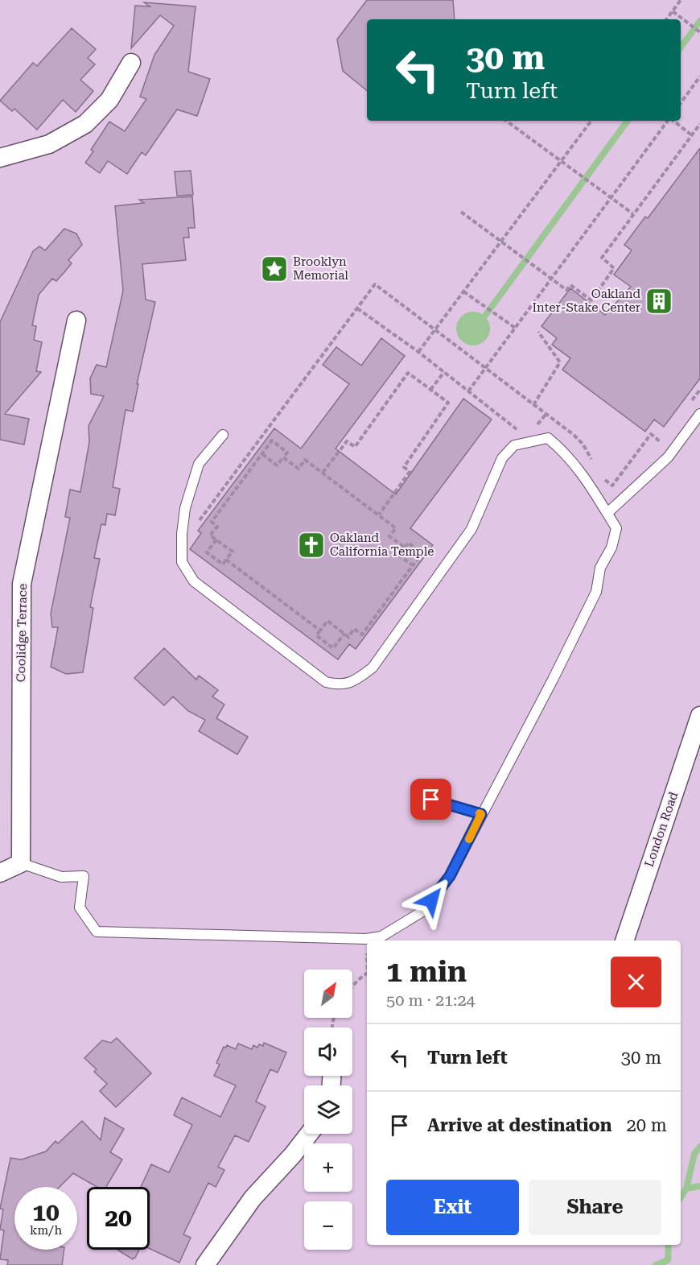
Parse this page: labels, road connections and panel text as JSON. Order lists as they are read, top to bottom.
{
  "streets": {
    "street": ["Coolidge Terrace", "London Road"]
  },
  "places": {
    "place": ["Brooklyn Memorial"],
    "building": ["Oakland Inter-Stake Center"],
    "church": ["Oakland California Temple"]
  },
  "north": "top right",
  "page": {
    "turn": ["30 m", "Turn left"],
    "heading": ["1 min", "50 m · 21:24"],
    "map_buttons": ["+", "−"],
    "list": [
      {
        "name": "Turn left",
        "value": "30 m"
      },
      {
        "name": "Arrive at destination",
        "value": "20 m"
      }
    ],
    "buttons": ["Exit", "Share"],
    "speed": "10 km/h",
    "limit": "20"
  }
}
